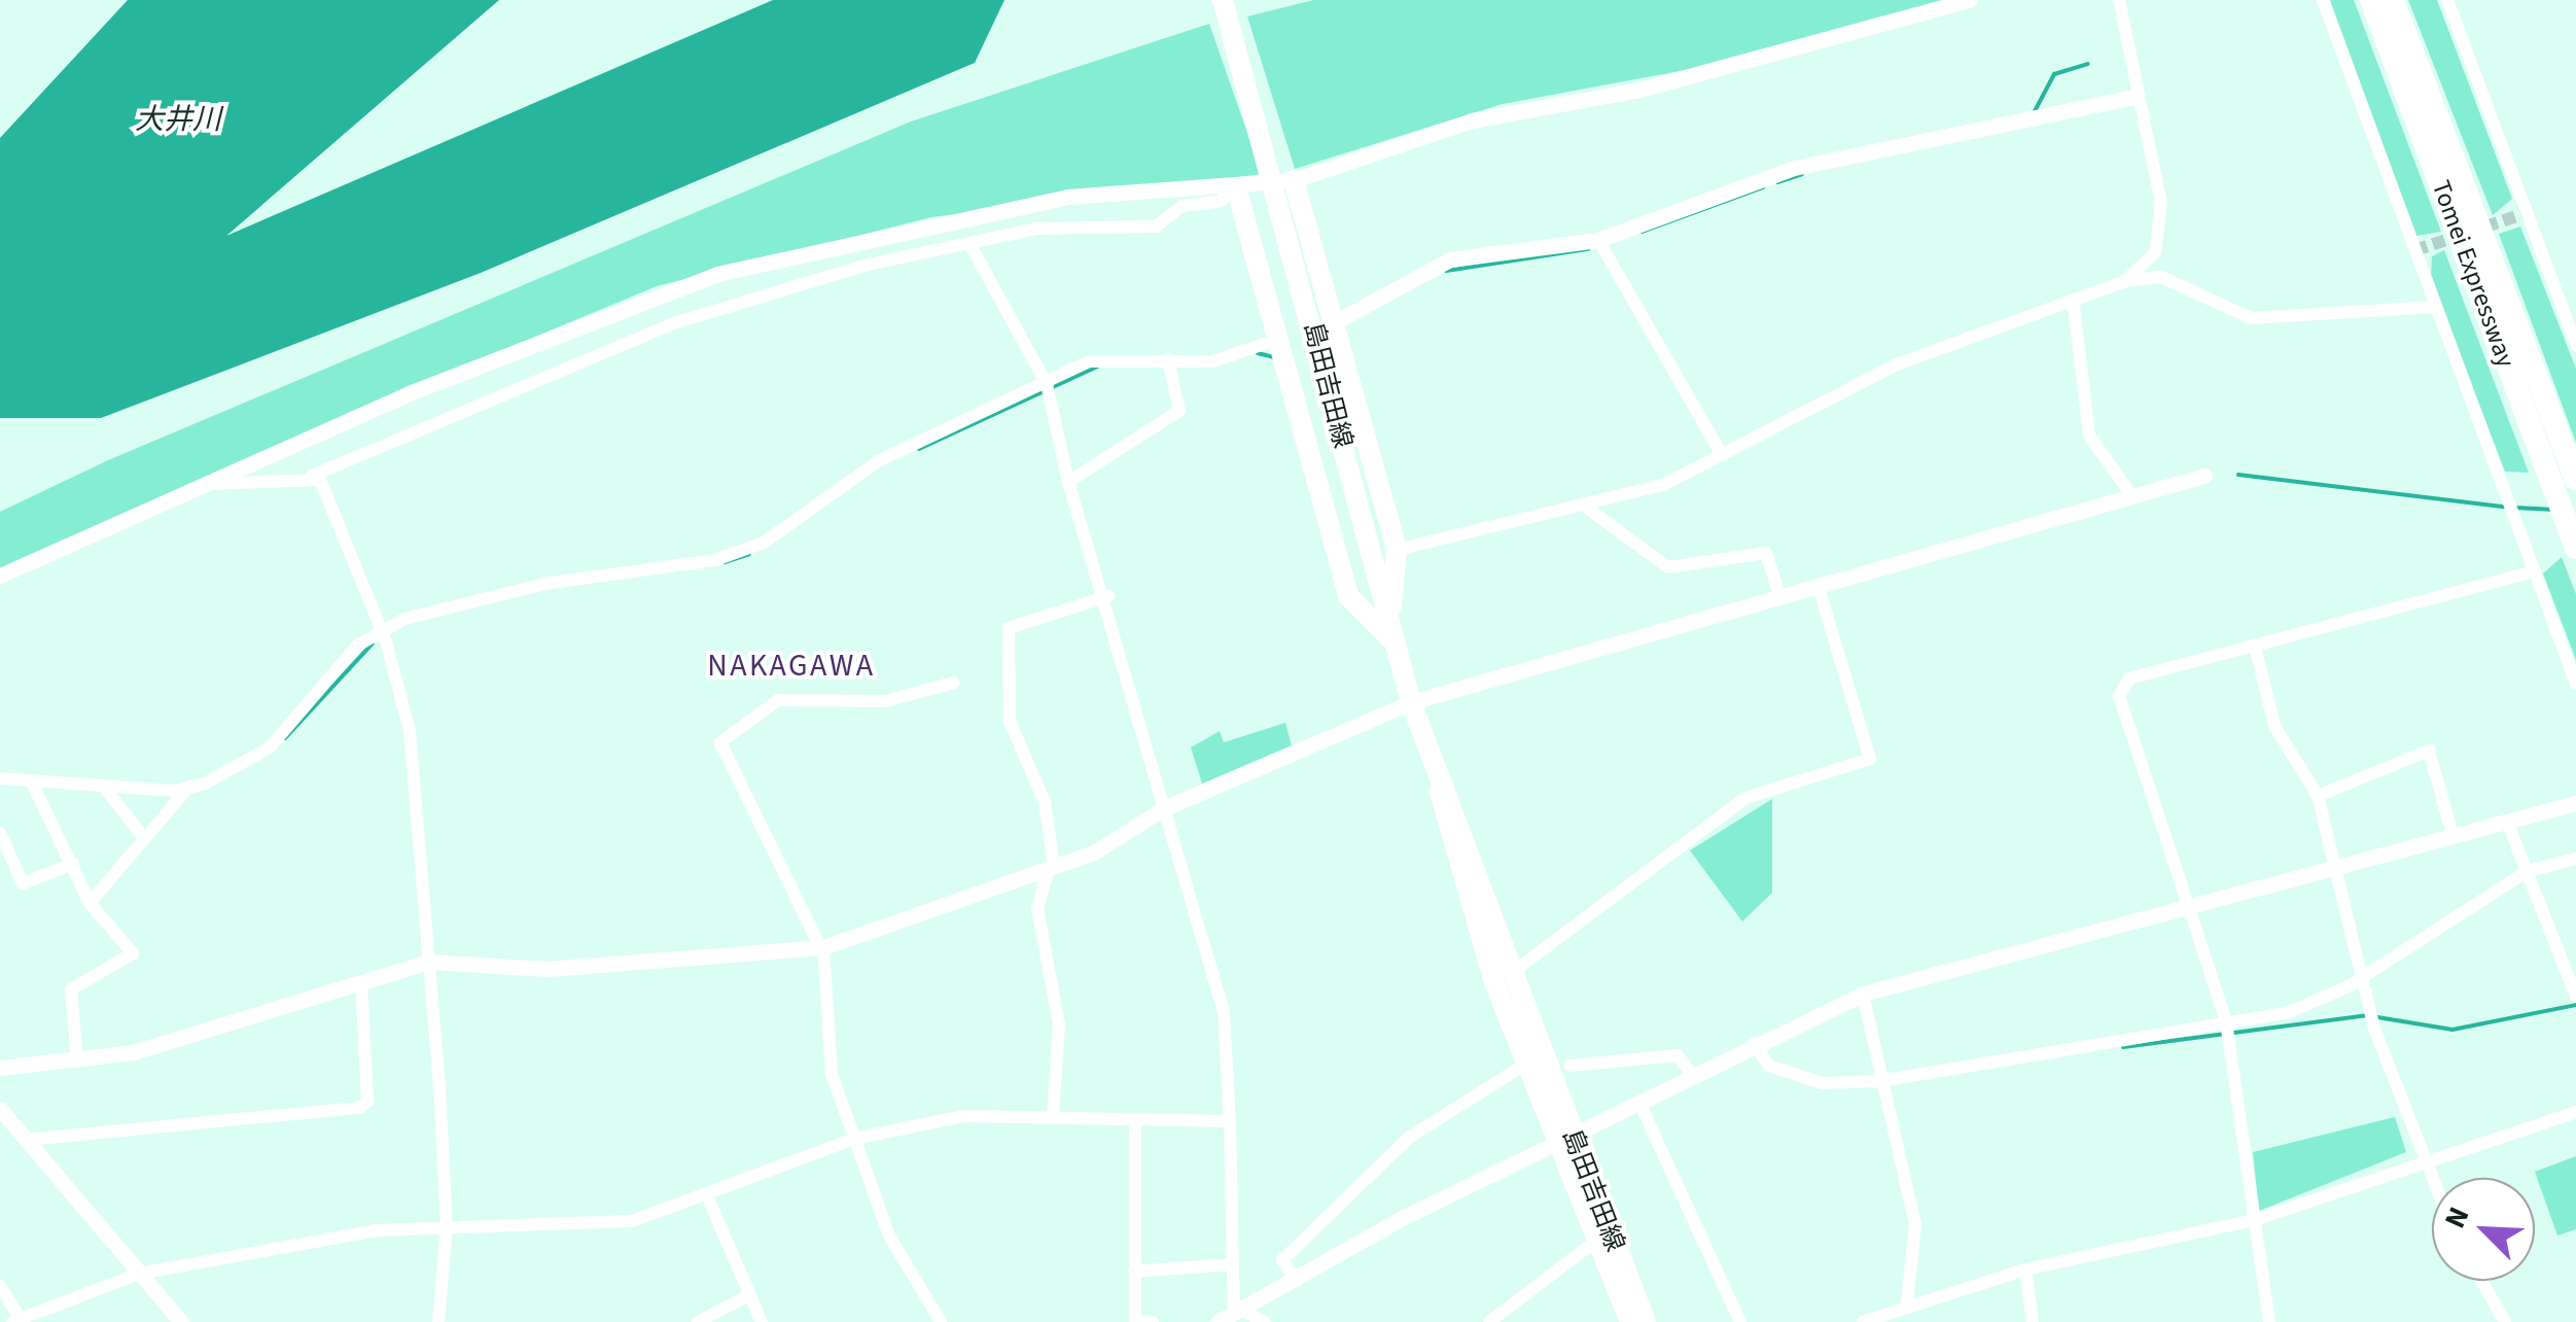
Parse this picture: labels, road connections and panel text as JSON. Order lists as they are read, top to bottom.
{
  "streets": {
    "highway": ["Tomei Expressway"],
    "main road": ["島田吉田線"]
  },
  "districts": ["NAKAGAWA"],
  "water": ["大井川"],
  "north": "top left"
}
